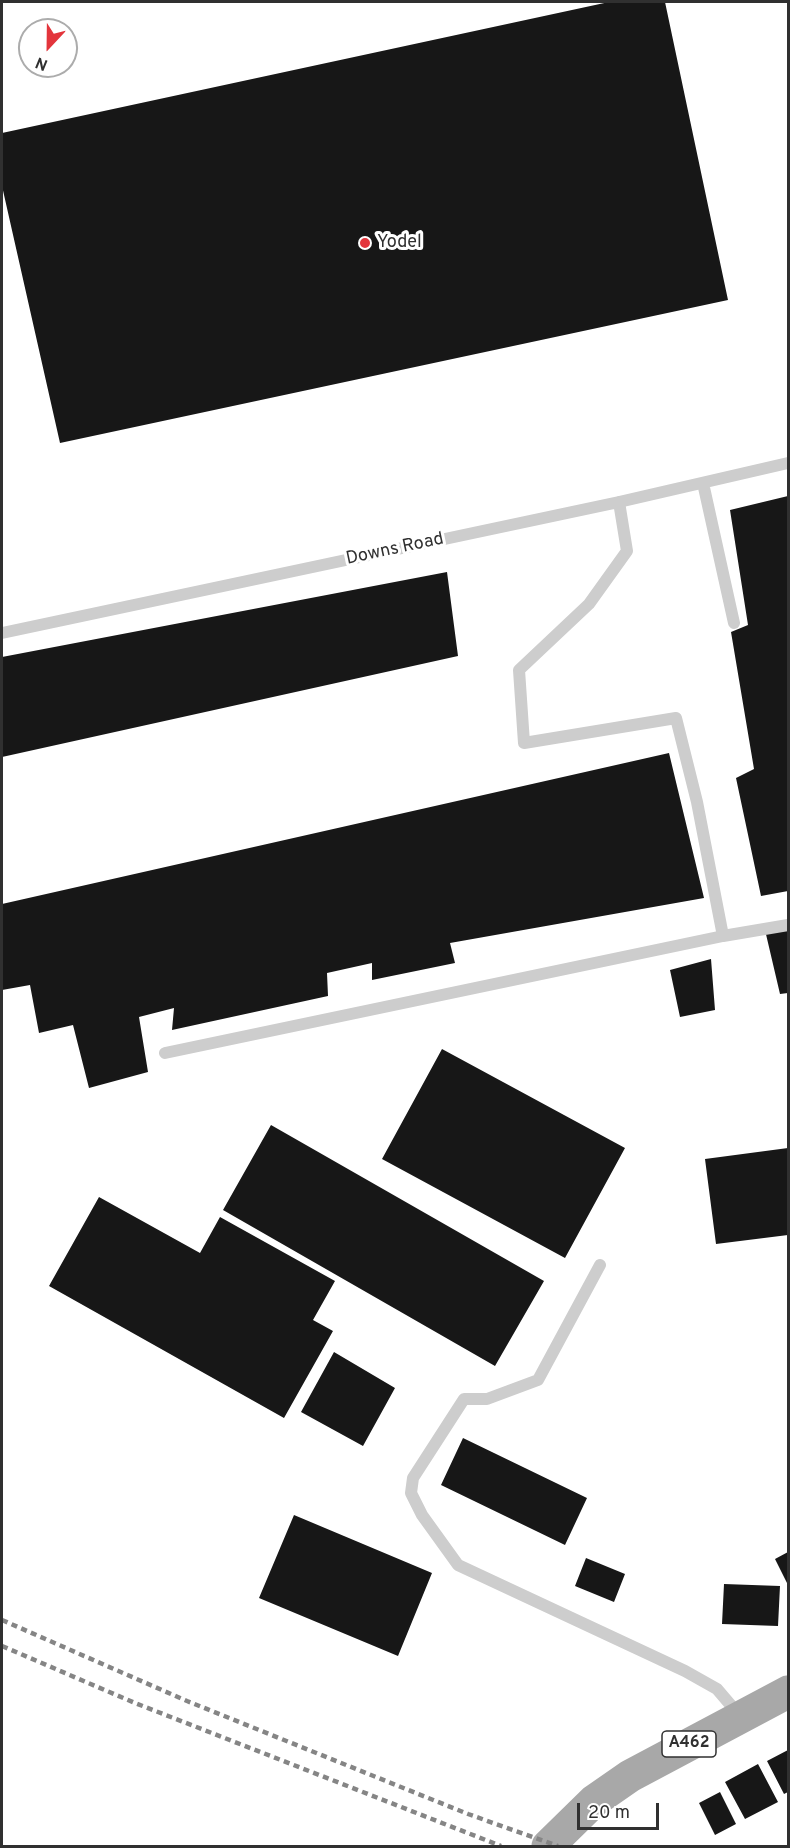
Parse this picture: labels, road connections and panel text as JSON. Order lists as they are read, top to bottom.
{
  "streets": {
    "main road": ["A462"],
    "lane": ["Downs Road"]
  },
  "places": ["Yodel"],
  "scale_bar": "20 m",
  "north": "bottom"
}
